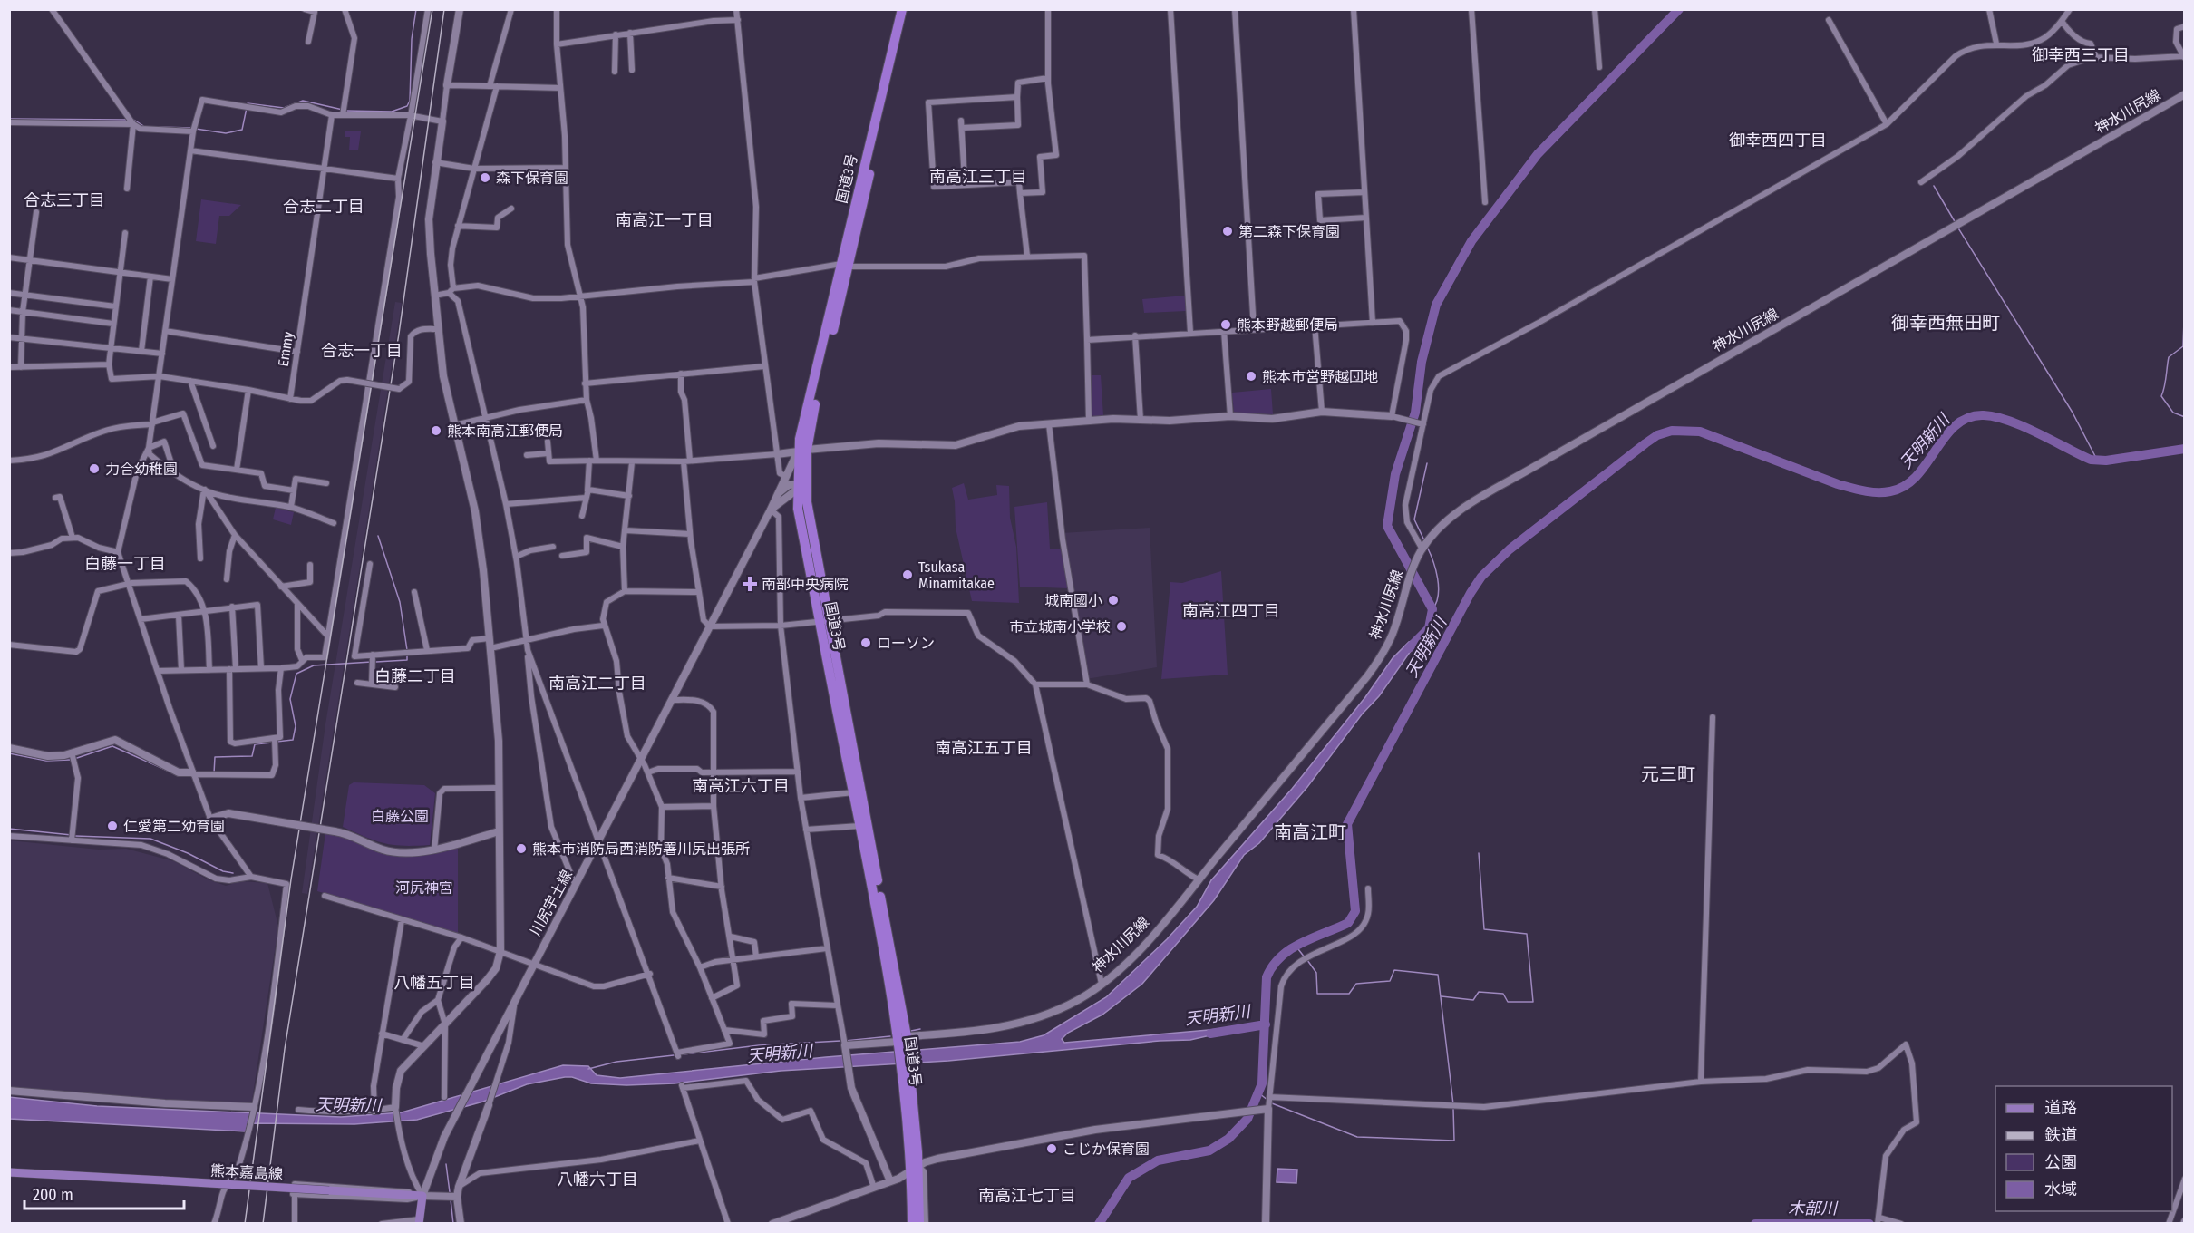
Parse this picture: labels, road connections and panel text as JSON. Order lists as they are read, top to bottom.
{
  "streets": {
    "highway": ["国道3号"],
    "main road": ["熊本嘉島線"],
    "street": ["神水川尻線", "Emmy", "川尻宇土線"]
  },
  "crossings": [
    ["神水川尻線", "国道3号"],
    ["国道3号", "川尻宇土線"],
    ["川尻宇土線", "熊本嘉島線"]
  ],
  "districts": [
    "御幸西三丁目",
    "御幸西四丁目",
    "南高江三丁目",
    "合志三丁目",
    "合志二丁目",
    "南高江一丁目",
    "御幸西無田町",
    "合志一丁目",
    "白藤一丁目",
    "南高江四丁目",
    "白藤二丁目",
    "南高江二丁目",
    "南高江五丁目",
    "元三町",
    "南高江六丁目",
    "南高江町",
    "八幡五丁目",
    "八幡六丁目",
    "南高江七丁目"
  ],
  "water": ["天明新川", "木部川"],
  "parks": ["白藤公園", "河尻神宮"],
  "places": {
    "other": [
      "森下保育園",
      "第二森下保育園",
      "熊本野越郵便局",
      "熊本市営野越団地",
      "熊本南高江郵便局",
      "力合幼稚園",
      "Tsukasa Minamitakae",
      "城南國小",
      "市立城南小学校",
      "ローソン",
      "仁愛第二幼育園",
      "熊本市消防局西消防署川尻出張所",
      "こじか保育園"
    ],
    "health": ["南部中央病院"]
  },
  "legend": [
    "道路",
    "鉄道",
    "公園",
    "水域"
  ],
  "scale_bar": "200 m"
}
